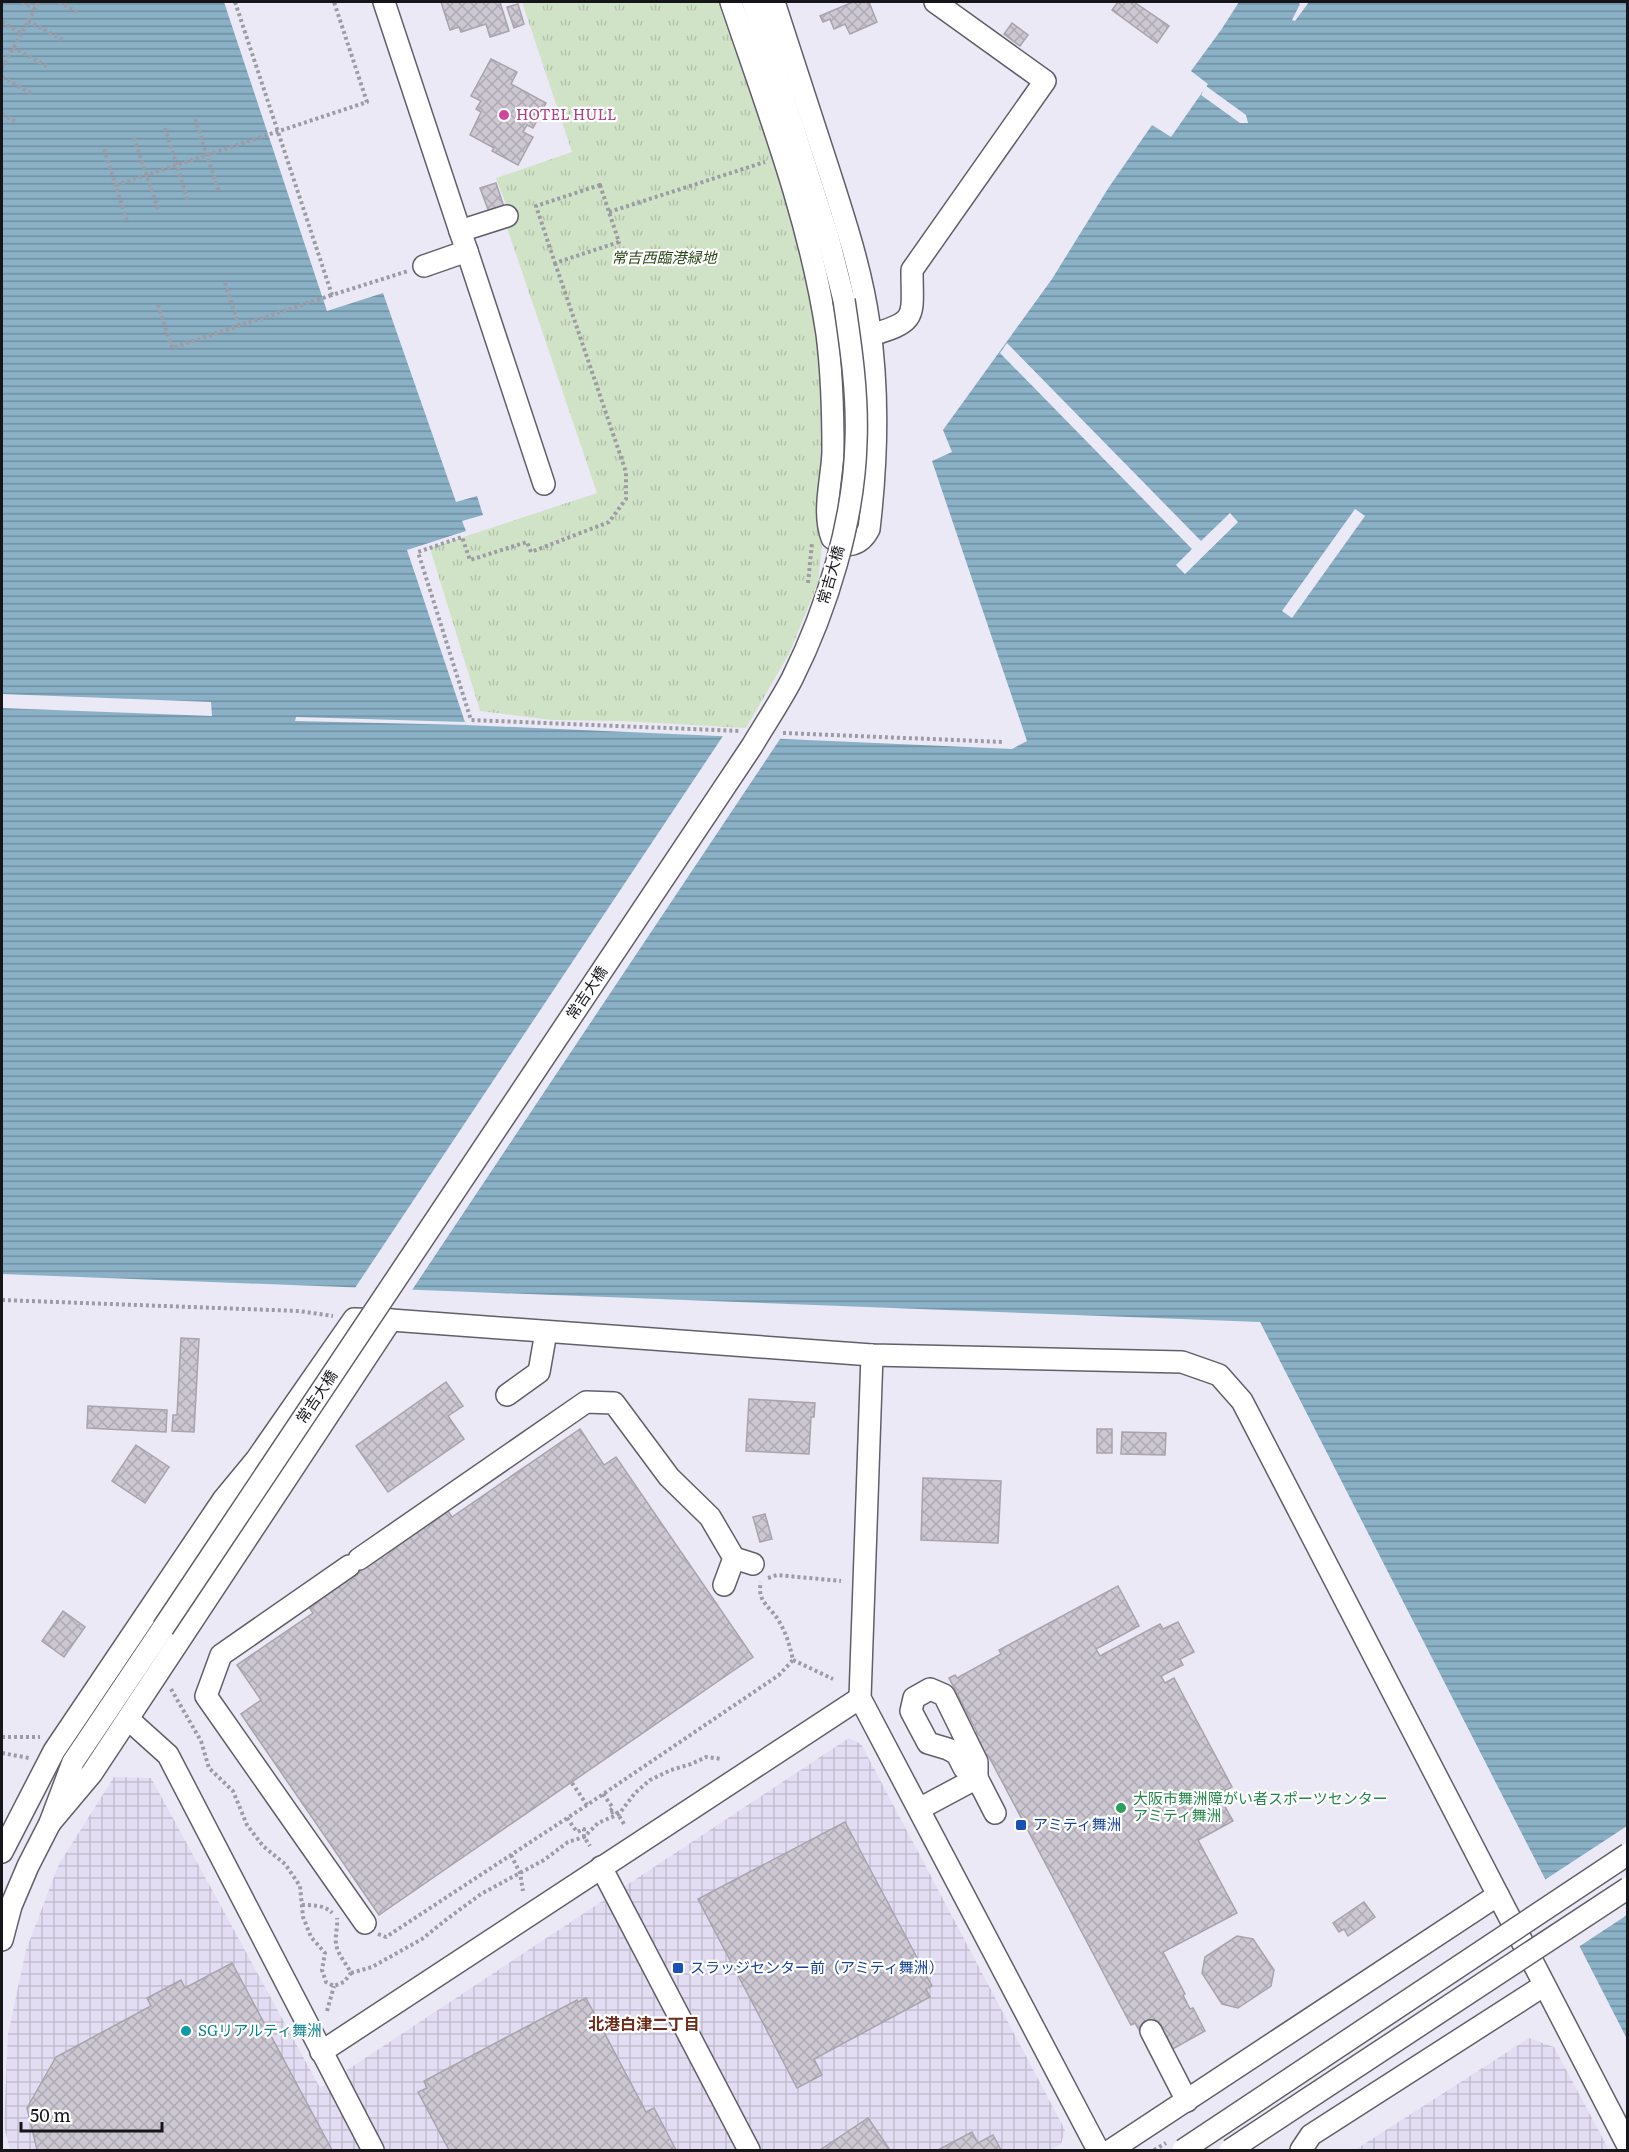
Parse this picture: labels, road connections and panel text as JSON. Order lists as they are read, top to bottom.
{
  "streets": {
    "street": ["常吉大橋"]
  },
  "districts": ["北港白津二丁目"],
  "parks": ["常吉西臨港緑地"],
  "places": {
    "other": ["HOTEL HULL", "大阪市舞洲障がい者スポーツセンター アミティ舞洲", "SGリアルティ舞洲"],
    "transit": ["アミティ舞洲", "スラッジセンター前（アミティ舞洲）"]
  },
  "scale_bar": "50 m"
}
